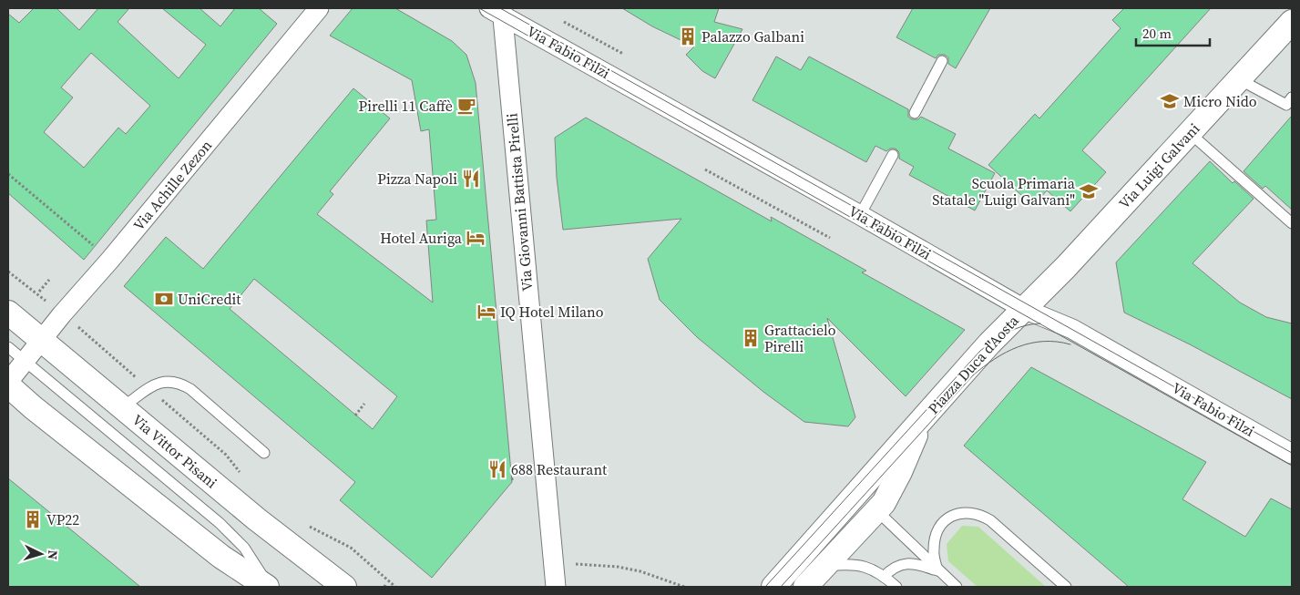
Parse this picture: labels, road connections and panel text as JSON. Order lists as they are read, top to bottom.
{
  "streets": {
    "street": [
      "Via Fabio Filzi",
      "Via Luigi Galvani",
      "Via Achille Zezon",
      "Via Giovanni Battista Pirelli",
      "Piazza Duca d'Aosta",
      "Via Vittor Pisani"
    ]
  },
  "crossings": [
    ["Via Fabio Filzi", "Via Luigi Galvani"],
    ["Via Fabio Filzi", "Via Giovanni Battista Pirelli"],
    ["Via Fabio Filzi", "Piazza Duca d'Aosta"],
    ["Via Luigi Galvani", "Piazza Duca d'Aosta"],
    ["Via Achille Zezon", "Via Vittor Pisani"]
  ],
  "places": {
    "building": ["Palazzo Galbani", "Grattacielo Pirelli", "VP22"],
    "school or university": ["Micro Nido", "Scuola Primaria Statale \"Luigi Galvani\""],
    "cafe": ["Pirelli 11 Caffè"],
    "restaurant": ["Pizza Napoli", "688 Restaurant"],
    "hotel": ["Hotel Auriga", "IQ Hotel Milano"],
    "bank": ["UniCredit"]
  },
  "scale_bar": "20 m",
  "north": "right"
}
